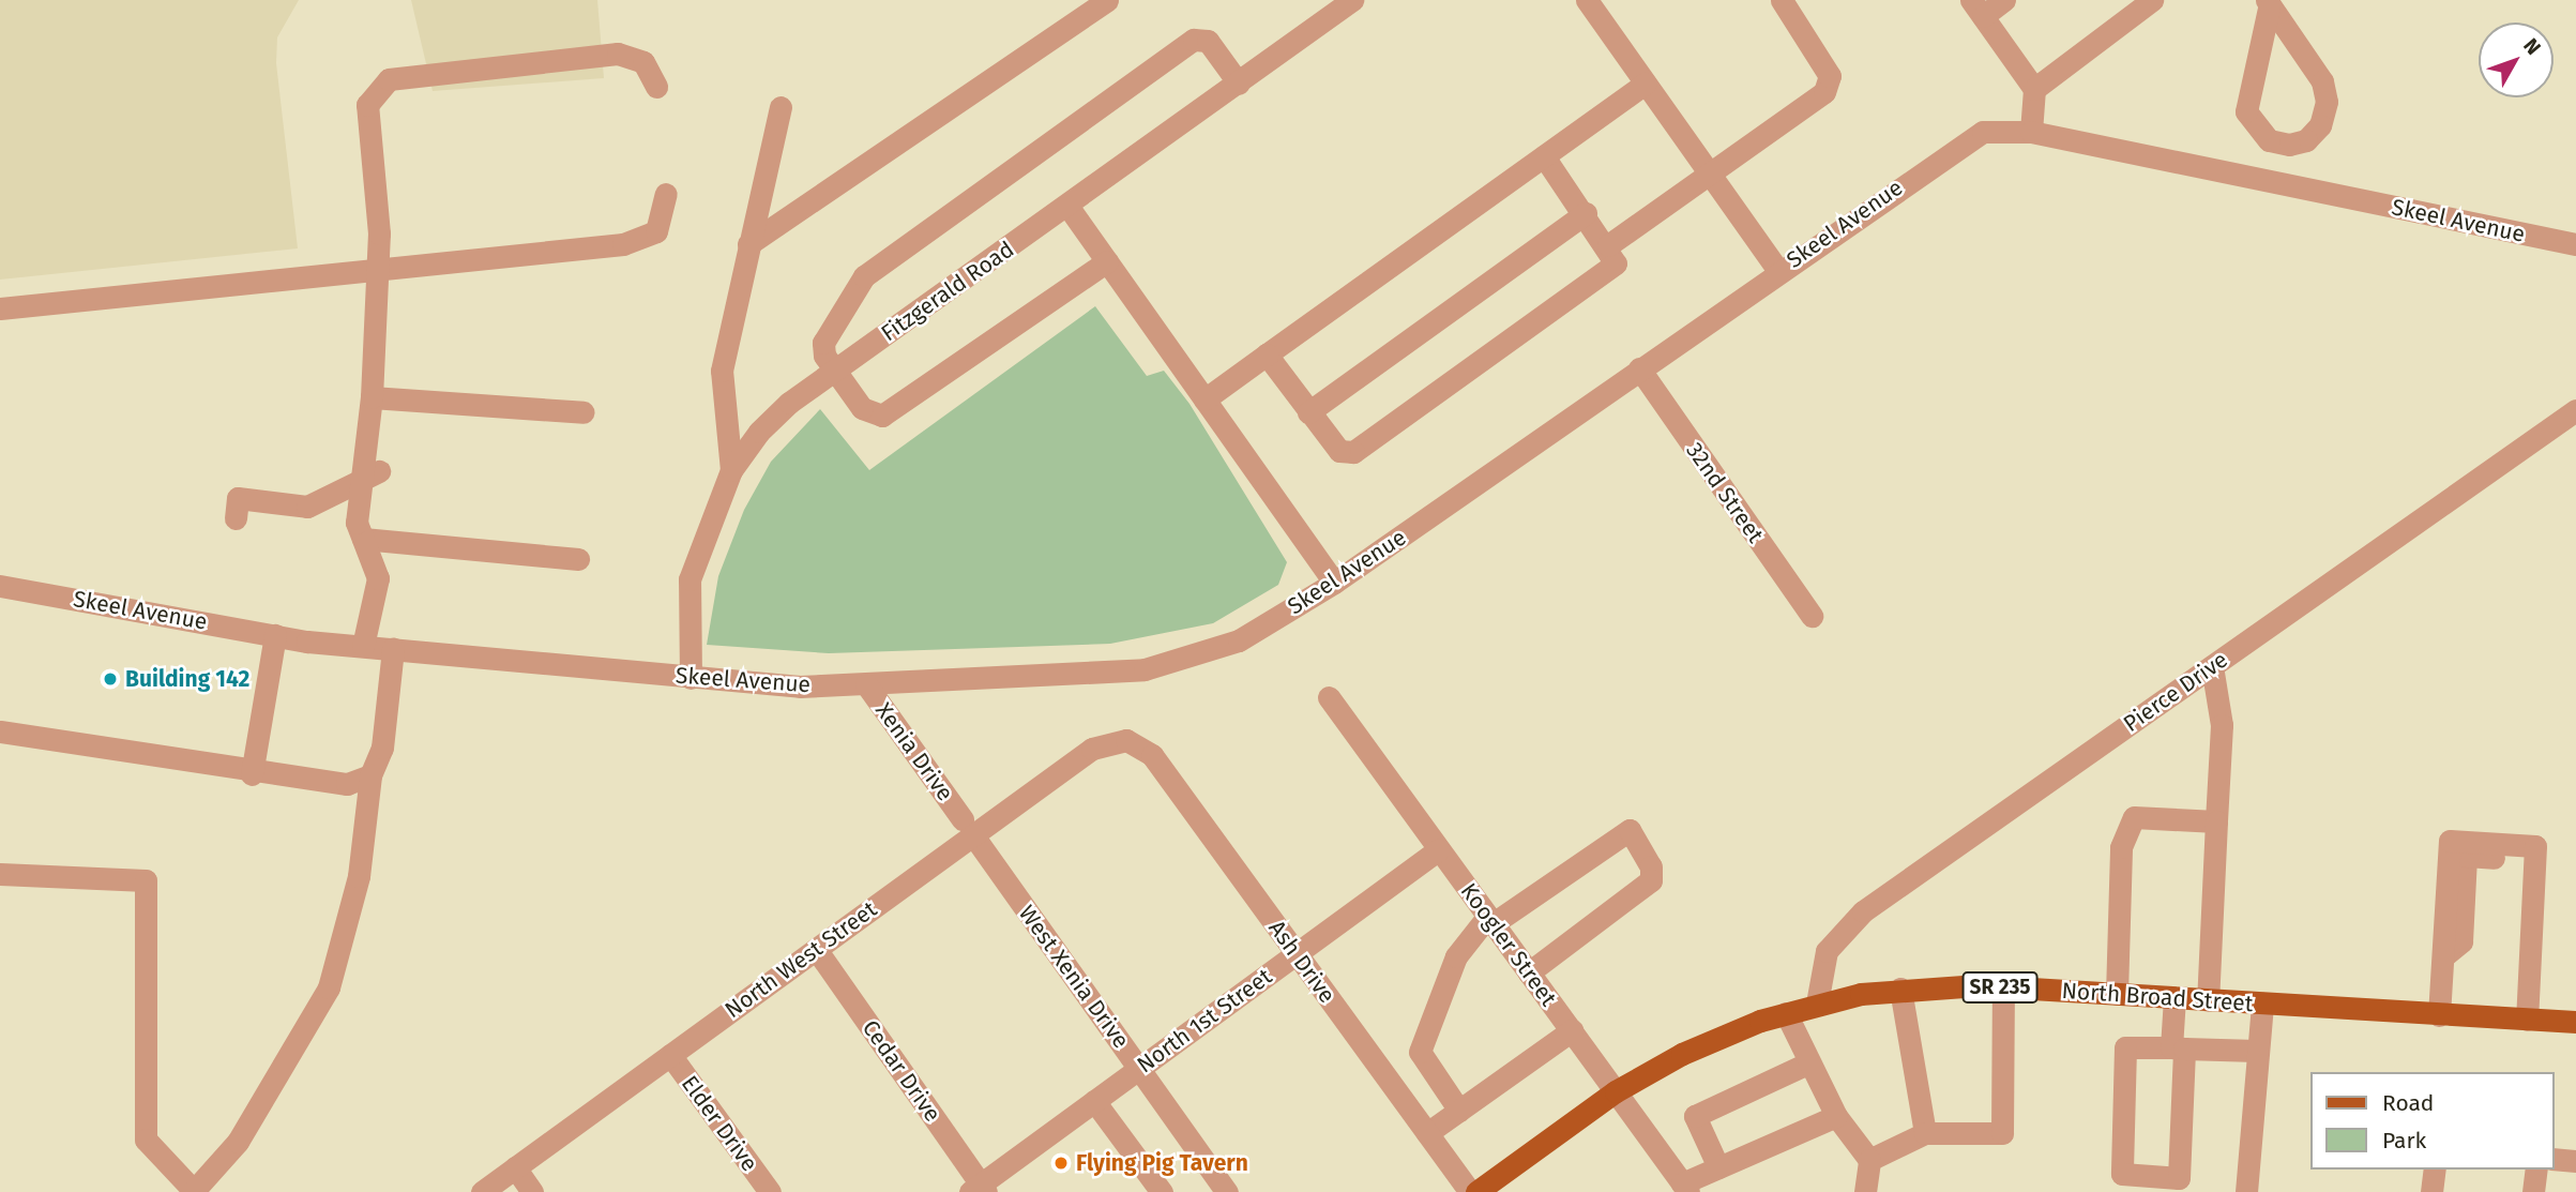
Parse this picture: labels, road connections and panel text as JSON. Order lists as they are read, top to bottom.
{
  "streets": {
    "main road": ["SR 235", "North Broad Street"],
    "street": [
      "Skeel Avenue",
      "Fitzgerald Road",
      "32nd Street",
      "Pierce Drive",
      "Xenia Drive",
      "Koogler Street",
      "North West Street",
      "Ash Drive",
      "West Xenia Drive",
      "North 1st Street",
      "Cedar Drive",
      "Elder Drive"
    ]
  },
  "crossings": [
    ["Skeel Avenue", "Fitzgerald Road"],
    ["Skeel Avenue", "32nd Street"],
    ["Skeel Avenue", "Xenia Drive"],
    ["Pierce Drive", "North Broad Street"],
    ["Xenia Drive", "North West Street"],
    ["Xenia Drive", "West Xenia Drive"],
    ["Koogler Street", "North Broad Street"],
    ["Koogler Street", "North 1st Street"],
    ["North West Street", "Ash Drive"],
    ["North West Street", "West Xenia Drive"],
    ["North West Street", "Cedar Drive"],
    ["North West Street", "Elder Drive"],
    ["Ash Drive", "North 1st Street"],
    ["West Xenia Drive", "North 1st Street"],
    ["North 1st Street", "Cedar Drive"]
  ],
  "places": ["Building 142", "Flying Pig Tavern"],
  "legend": ["Road", "Park"],
  "north": "top right"
}
